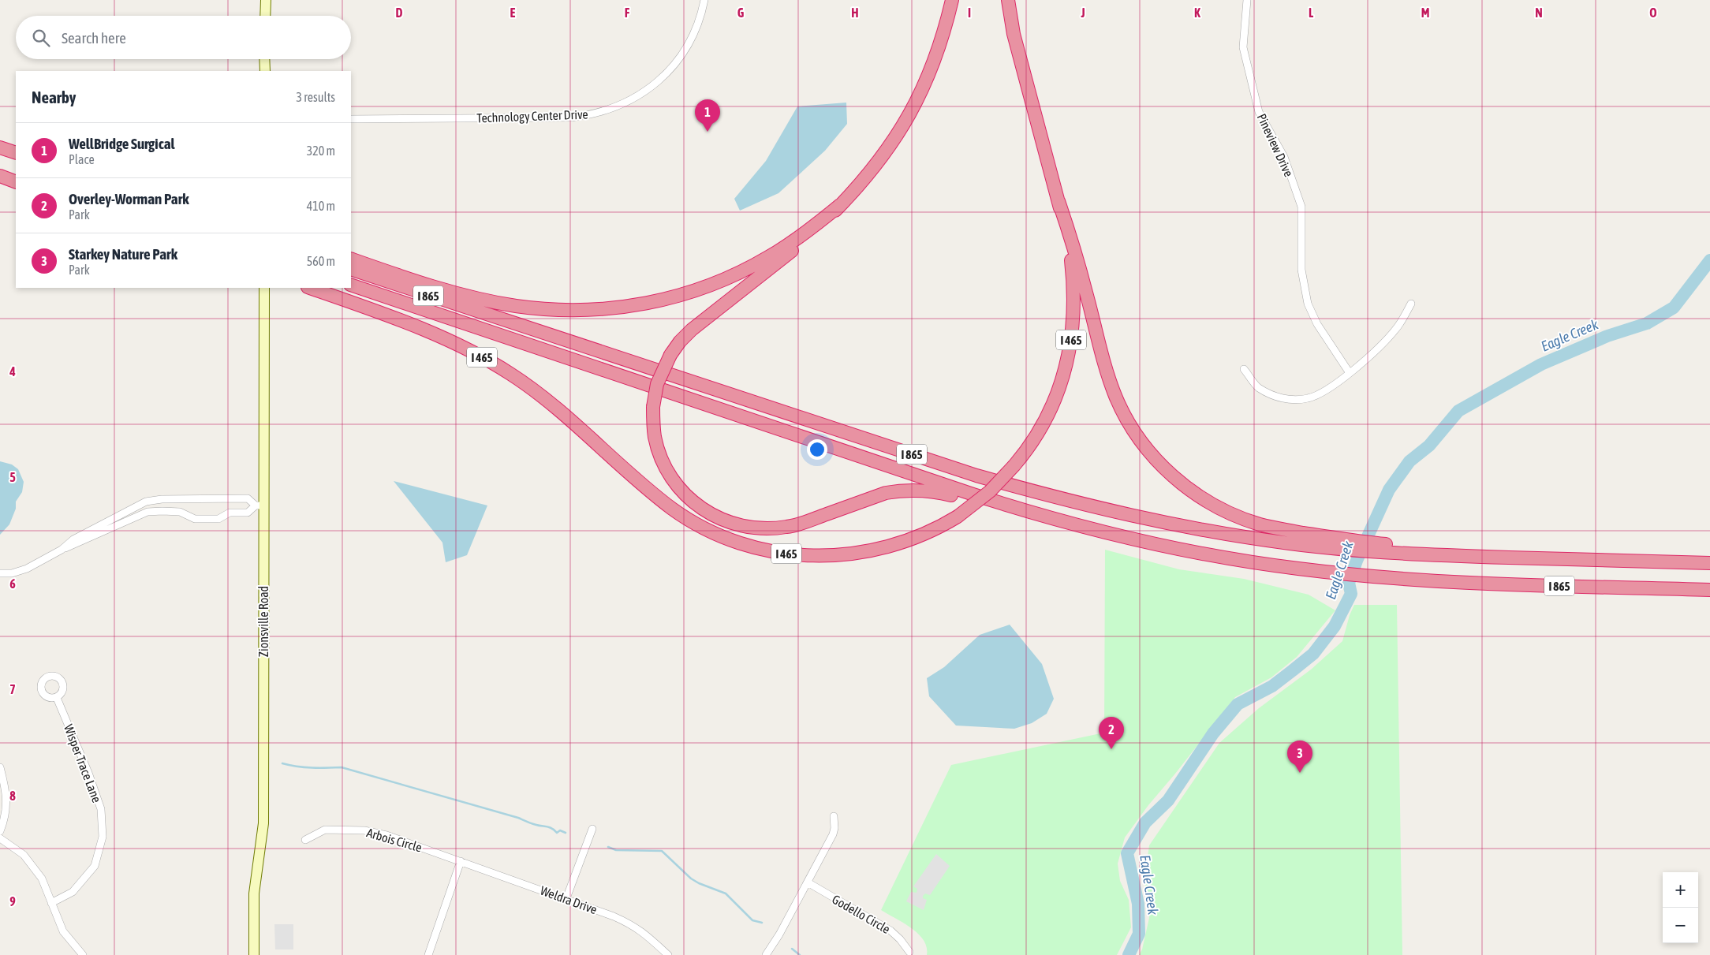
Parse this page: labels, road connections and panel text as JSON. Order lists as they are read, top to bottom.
{
  "streets": {
    "highway": ["I 865", "I 465"],
    "main road": ["Zionsville Road"],
    "street": [
      "Technology Center Drive",
      "Pineview Drive",
      "Wisper Trace Lane",
      "Arbois Circle",
      "Weldra Drive",
      "Godello Circle"
    ]
  },
  "crossings": [
    ["Arbois Circle", "Weldra Drive"]
  ],
  "water": ["Eagle Creek"],
  "page": {
    "search": "Search here",
    "heading": ["Nearby", "3 results"],
    "pins": ["1", "2", "3"],
    "list": [
      {
        "mark": "1",
        "name": "WellBridge Surgical",
        "note": "Place",
        "value": "320 m"
      },
      {
        "mark": "2",
        "name": "Overley-Worman Park",
        "note": "Park",
        "value": "410 m"
      },
      {
        "mark": "3",
        "name": "Starkey Nature Park",
        "note": "Park",
        "value": "560 m"
      }
    ],
    "map_buttons": ["+", "−"]
  },
  "grid": {
    "columns": [
      "D",
      "E",
      "F",
      "G",
      "H",
      "I",
      "J",
      "K",
      "L",
      "M",
      "N",
      "O"
    ],
    "rows": [
      "4",
      "5",
      "6",
      "7",
      "8",
      "9"
    ]
  }
}
